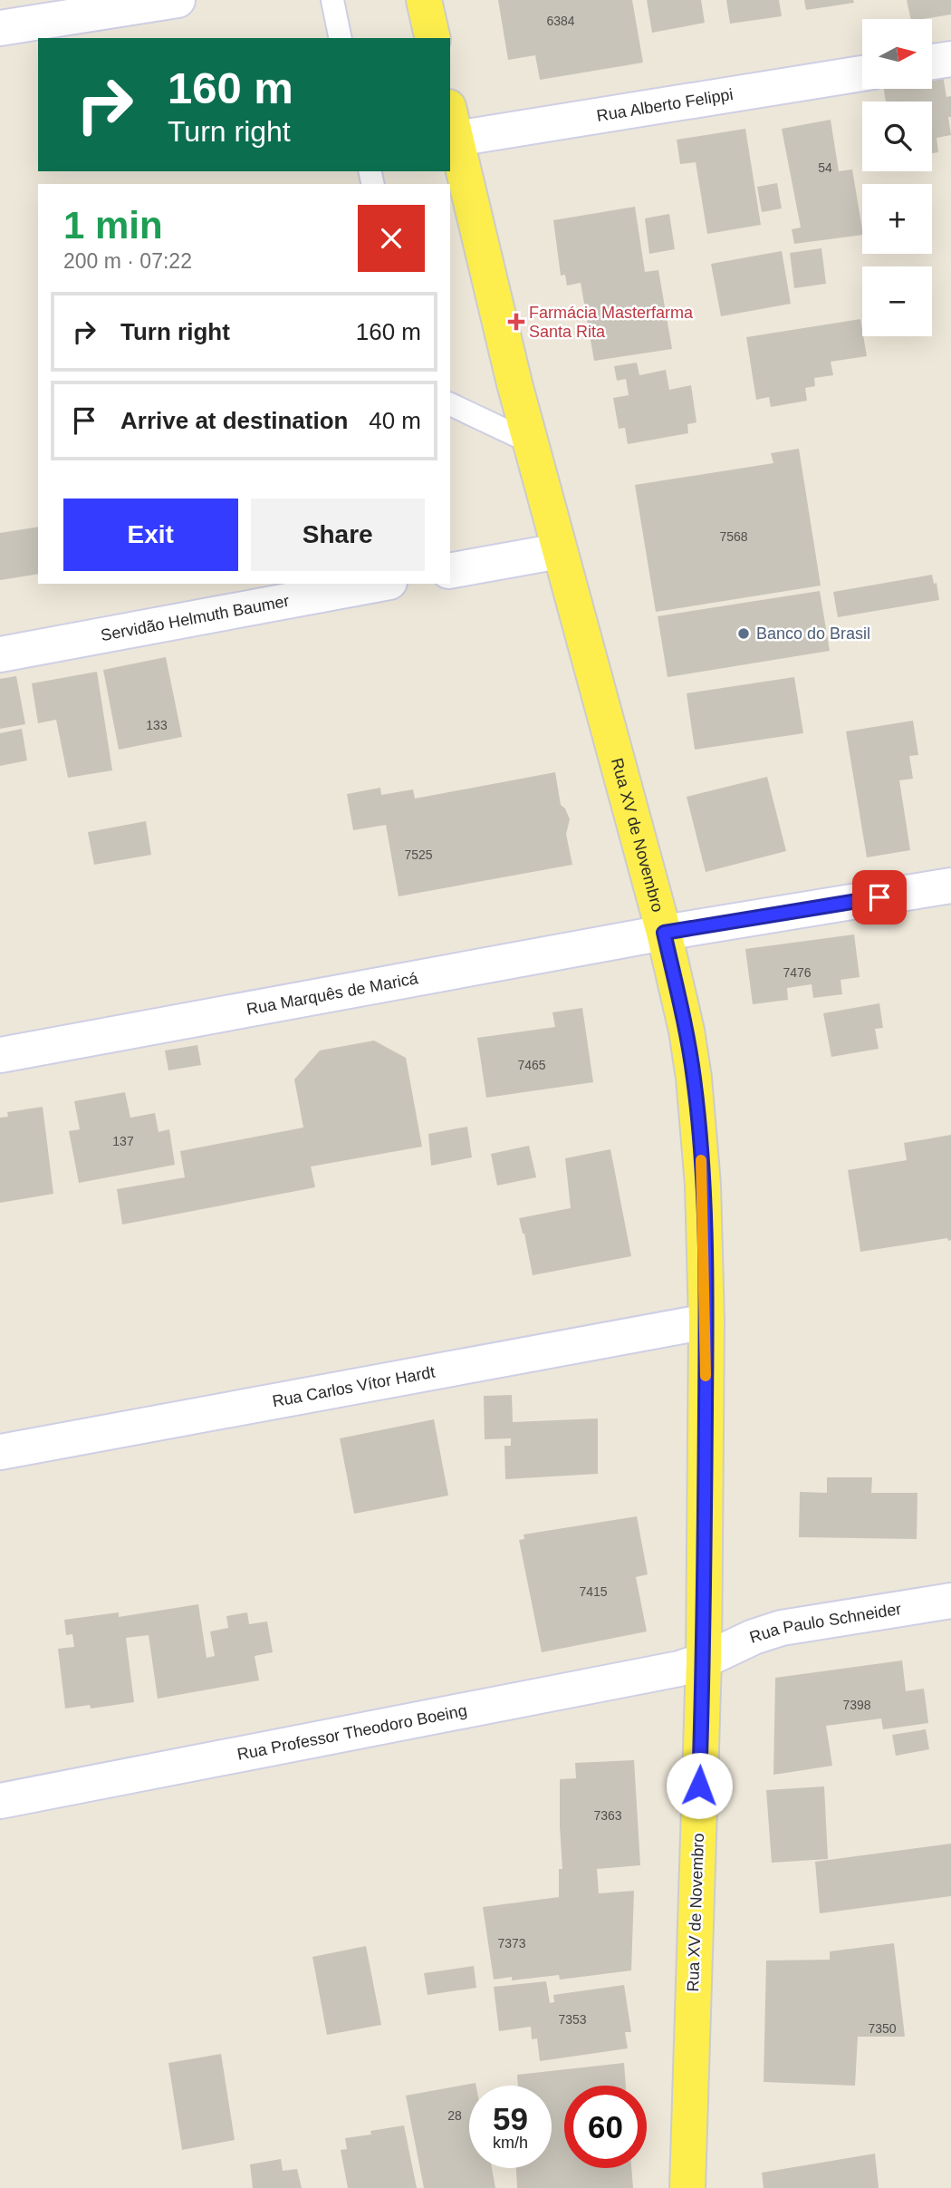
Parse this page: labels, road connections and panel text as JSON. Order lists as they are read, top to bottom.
{
  "streets": {
    "main road": ["Rua XV de Novembro"],
    "street": [
      "Rua Alberto Felippi",
      "Servidão Helmuth Baumer",
      "Rua Marquês de Maricá",
      "Rua Carlos Vítor Hardt",
      "Rua Paulo Schneider",
      "Rua Professor Theodoro Boeing"
    ]
  },
  "crossings": [
    ["Rua Alberto Felippi", "Rua XV de Novembro"],
    ["Rua XV de Novembro", "Rua Marquês de Maricá"],
    ["Rua XV de Novembro", "Rua Carlos Vítor Hardt"],
    ["Rua XV de Novembro", "Rua Paulo Schneider"],
    ["Rua XV de Novembro", "Rua Professor Theodoro Boeing"],
    ["Rua Paulo Schneider", "Rua Professor Theodoro Boeing"]
  ],
  "places": {
    "health": ["Farmácia Masterfarma Santa Rita"],
    "other": ["Banco do Brasil"]
  },
  "house_numbers": [
    "6384",
    "54",
    "7568",
    "133",
    "7525",
    "7476",
    "7465",
    "137",
    "7415",
    "7398",
    "7363",
    "7373",
    "7353",
    "7350",
    "28"
  ],
  "north": "right",
  "page": {
    "map_buttons": ["+", "−"],
    "turn": ["160 m", "Turn right"],
    "heading": ["1 min", "200 m · 07:22"],
    "list": [
      {
        "name": "Turn right",
        "value": "160 m"
      },
      {
        "name": "Arrive at destination",
        "value": "40 m"
      }
    ],
    "buttons": ["Exit", "Share"],
    "speed": "59 km/h",
    "limit": "60"
  }
}
